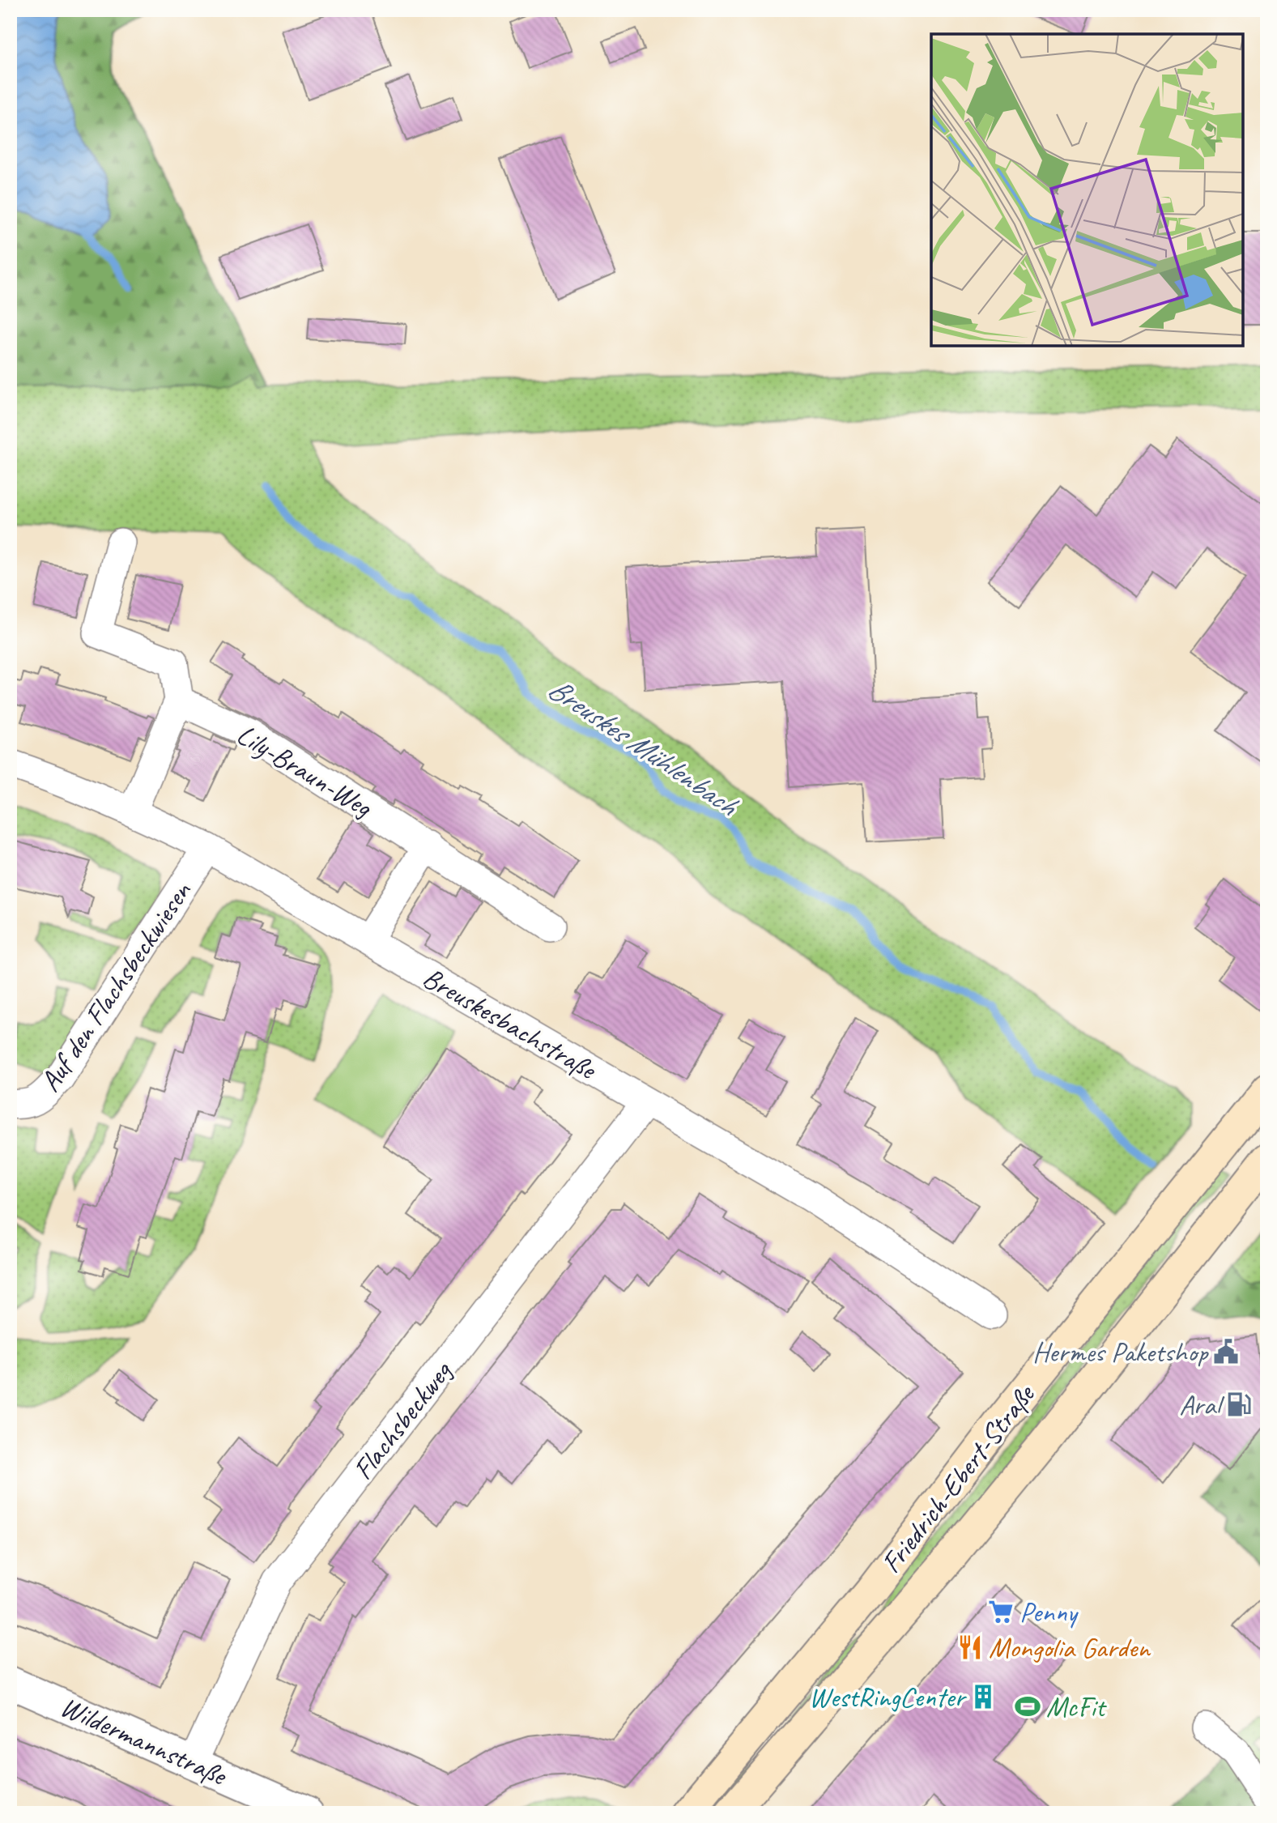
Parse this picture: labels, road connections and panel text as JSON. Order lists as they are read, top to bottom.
{
  "streets": {
    "main road": ["Friedrich-Ebert-Straße"],
    "street": [
      "Lily-Braun-Weg",
      "Auf den Flachsbeckwiesen",
      "Breuskesbachstraße",
      "Flachsbeckweg",
      "Wildermannstraße"
    ]
  },
  "crossings": [
    ["Auf den Flachsbeckwiesen", "Breuskesbachstraße"],
    ["Breuskesbachstraße", "Flachsbeckweg"],
    ["Flachsbeckweg", "Wildermannstraße"]
  ],
  "water": ["Breuskes Mühlenbach"],
  "places": {
    "public building": ["Hermes Paketshop"],
    "fuel station": ["Aral"],
    "supermarket": ["Penny"],
    "restaurant": ["Mongolia Garden"],
    "building": ["WestRingCenter"],
    "sports": ["McFit"]
  }
}
